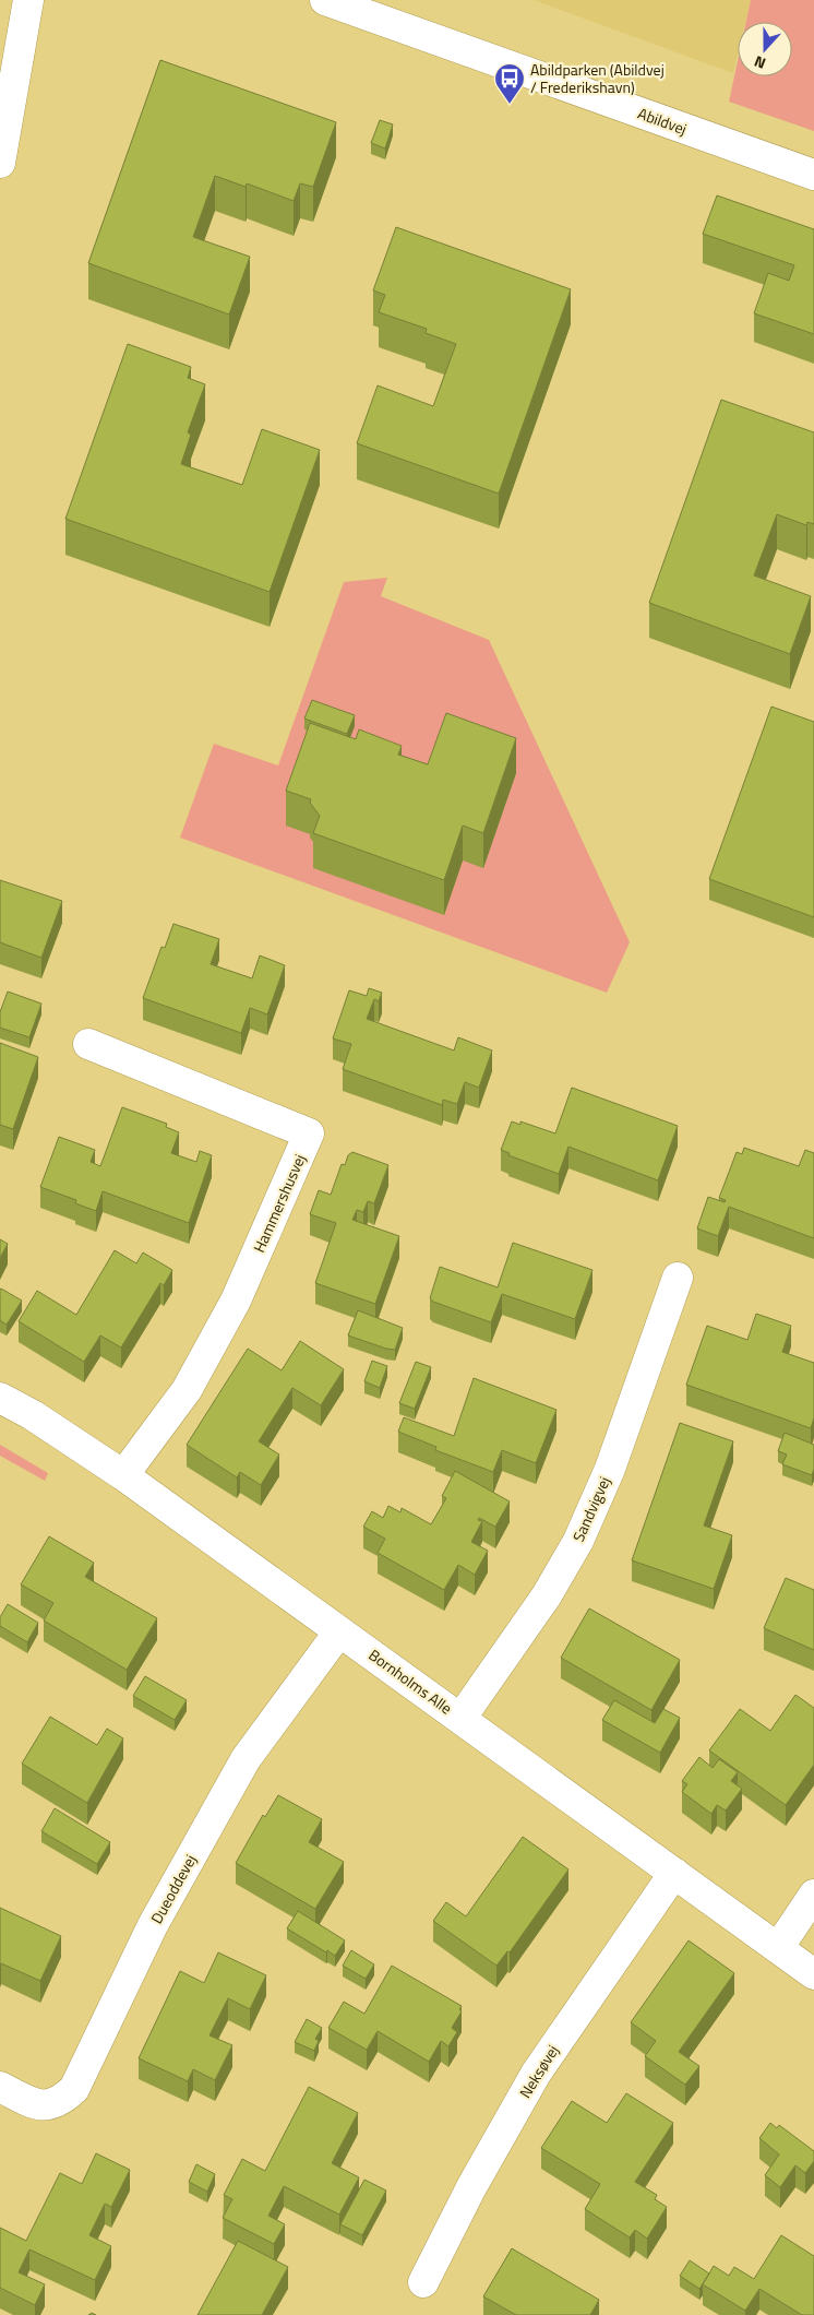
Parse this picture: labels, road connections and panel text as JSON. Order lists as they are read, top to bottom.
{
  "streets": {
    "street": [
      "Abildvej",
      "Hammershusvej",
      "Sandvigvej",
      "Bornholms Alle",
      "Dueoddevej",
      "Neksøvej"
    ]
  },
  "crossings": [
    ["Hammershusvej", "Bornholms Alle"],
    ["Sandvigvej", "Bornholms Alle"],
    ["Bornholms Alle", "Dueoddevej"],
    ["Bornholms Alle", "Neksøvej"]
  ],
  "places": {
    "bus stop": ["Abildparken (Abildvej / Frederikshavn)"]
  },
  "north": "bottom"
}
